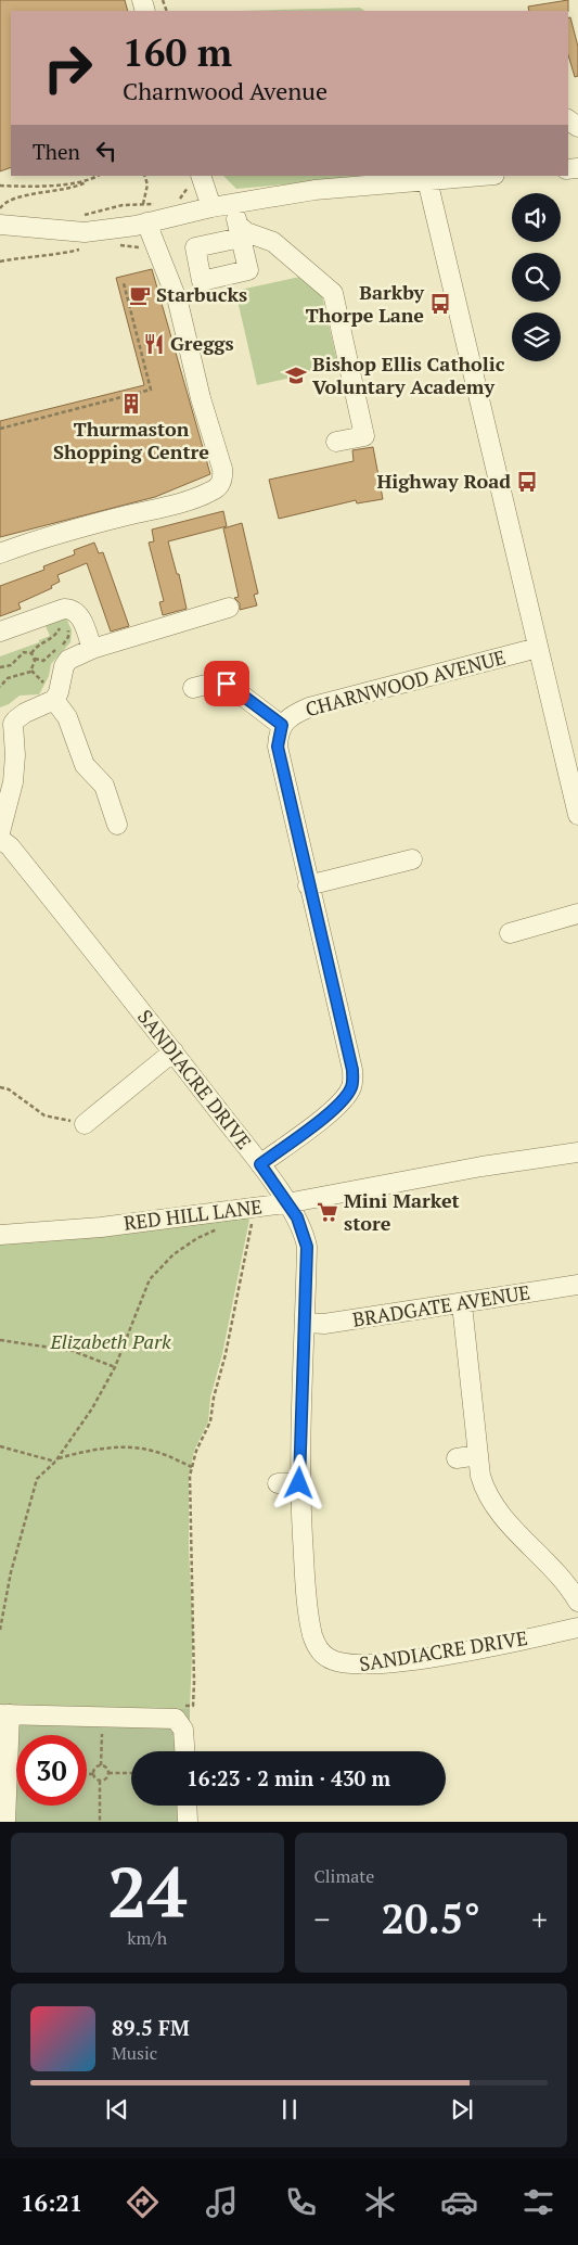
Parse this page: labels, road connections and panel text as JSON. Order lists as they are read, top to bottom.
{
  "streets": {
    "street": [
      "CHARNWOOD AVENUE",
      "SANDIACRE DRIVE",
      "RED HILL LANE",
      "BRADGATE AVENUE"
    ]
  },
  "crossings": [
    ["CHARNWOOD AVENUE", "SANDIACRE DRIVE"],
    ["SANDIACRE DRIVE", "RED HILL LANE"],
    ["SANDIACRE DRIVE", "BRADGATE AVENUE"]
  ],
  "parks": ["Elizabeth Park"],
  "places": {
    "cafe": ["Starbucks"],
    "bus stop": ["Barkby Thorpe Lane", "Highway Road"],
    "restaurant": ["Greggs"],
    "school or university": ["Bishop Ellis Catholic Voluntary Academy"],
    "building": ["Thurmaston Shopping Centre"],
    "supermarket": ["Mini Market store"]
  },
  "page": {
    "turn": ["160 m", "Charnwood Avenue"],
    "then": "Then",
    "limit": "30",
    "trip": "16:23 · 2 min · 430 m",
    "tile": [
      ["24", "km/h"],
      "Climate"
    ],
    "heat": ["−", "20.5°", "+"],
    "song": ["89.5 FM", "Music"],
    "tabs": "16:21"
  }
}
